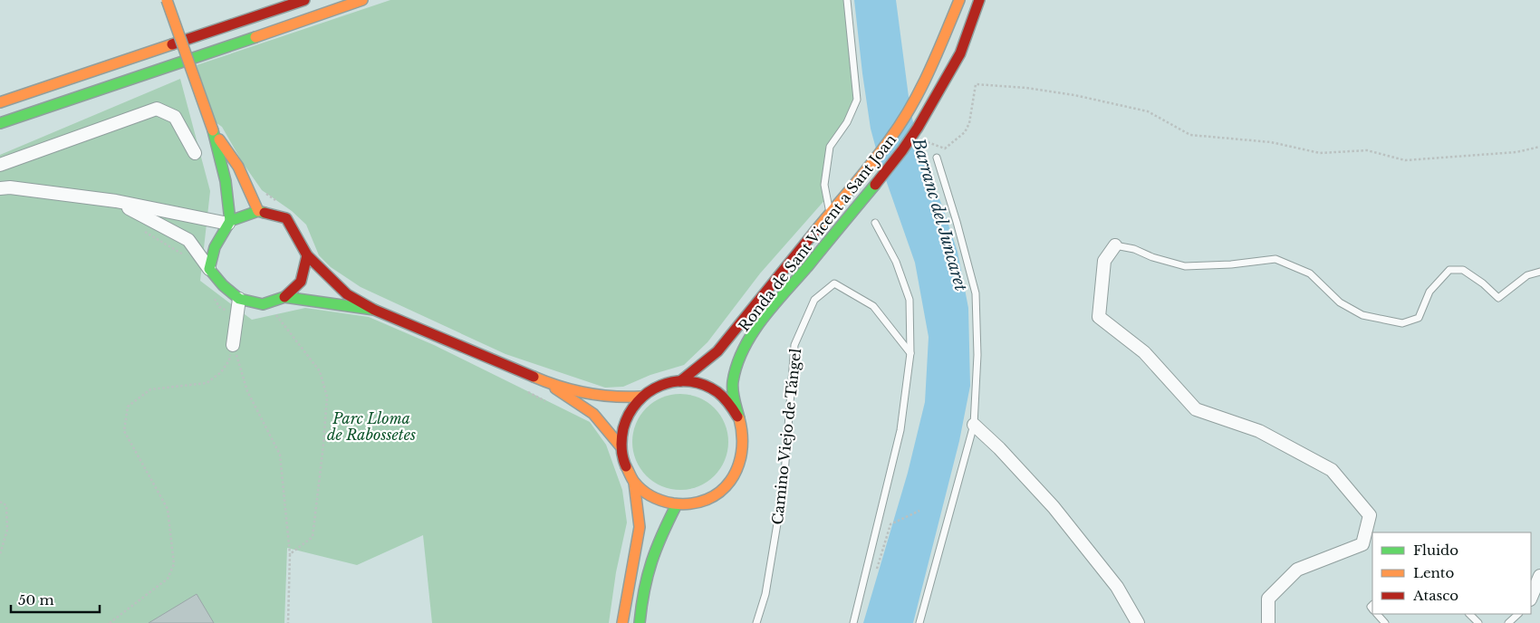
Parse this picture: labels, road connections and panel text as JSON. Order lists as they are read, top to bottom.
{
  "streets": {
    "main road": ["Ronda de Sant Vicent a Sant Joan"],
    "lane": ["Camino Viejo de Tángel"]
  },
  "water": ["Barranc del Juncaret"],
  "parks": ["Parc Lloma de Rabossetes"],
  "legend": ["Fluido", "Lento", "Atasco"],
  "scale_bar": "50 m"
}
